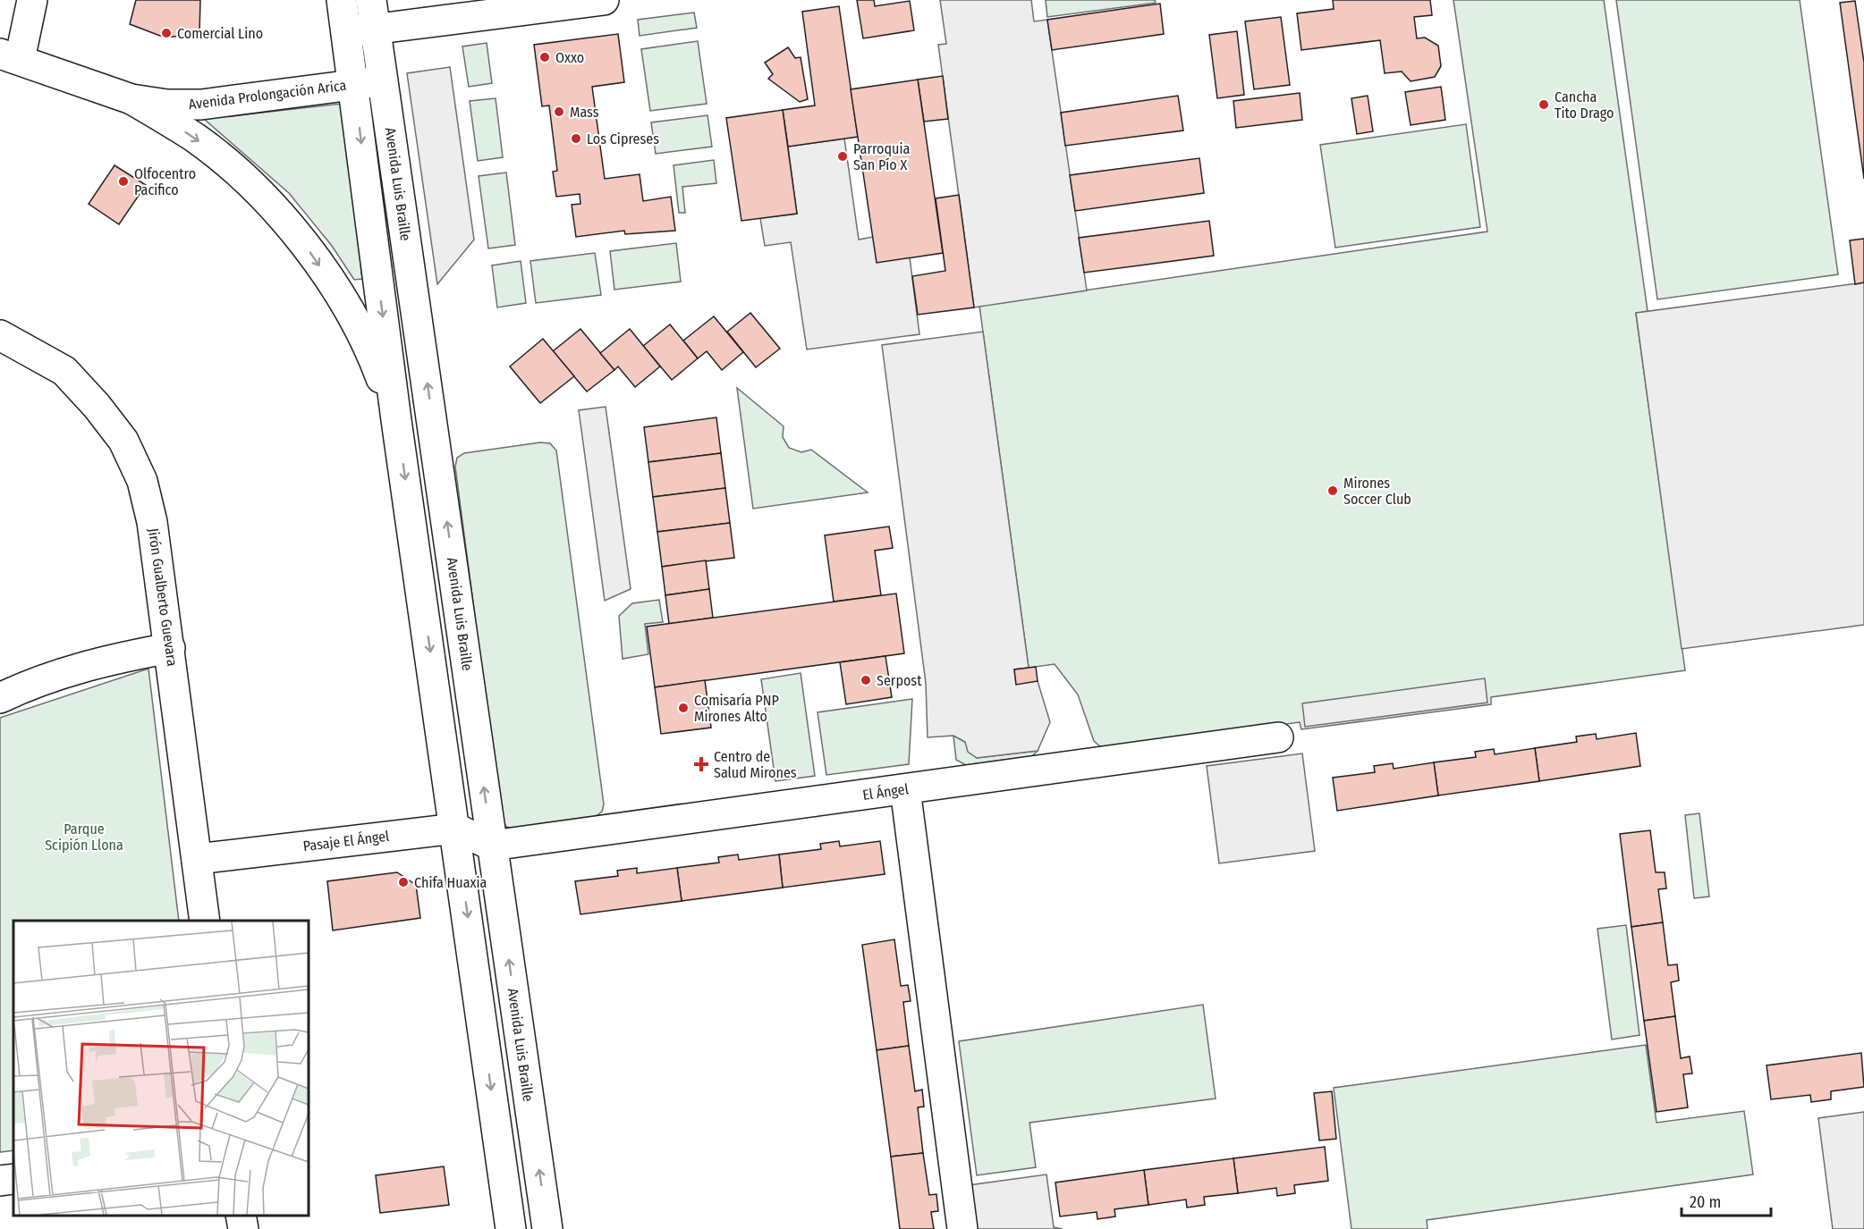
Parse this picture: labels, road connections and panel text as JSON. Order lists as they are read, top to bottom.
{
  "streets": {
    "street": [
      "Avenida Prolongación Arica",
      "Avenida Luis Braille",
      "Jirón Gualberto Guevara",
      "El Ángel",
      "Pasaje El Ángel"
    ]
  },
  "crossings": [
    ["Avenida Prolongación Arica", "Avenida Luis Braille"],
    ["Avenida Luis Braille", "El Ángel"],
    ["Avenida Luis Braille", "Pasaje El Ángel"],
    ["Jirón Gualberto Guevara", "Pasaje El Ángel"]
  ],
  "parks": ["Parque Scipión Llona"],
  "places": {
    "other": [
      "Comercial Lino",
      "Oxxo",
      "Cancha Tito Drago",
      "Mass",
      "Los Cipreses",
      "Parroquia San Pío X",
      "Olfocentro Pacifico",
      "Mirones Soccer Club",
      "Serpost",
      "Comisaría PNP Mirones Alto",
      "Chifa Huaxia"
    ],
    "health": ["Centro de Salud Mirones"]
  },
  "scale_bar": "20 m"
}
